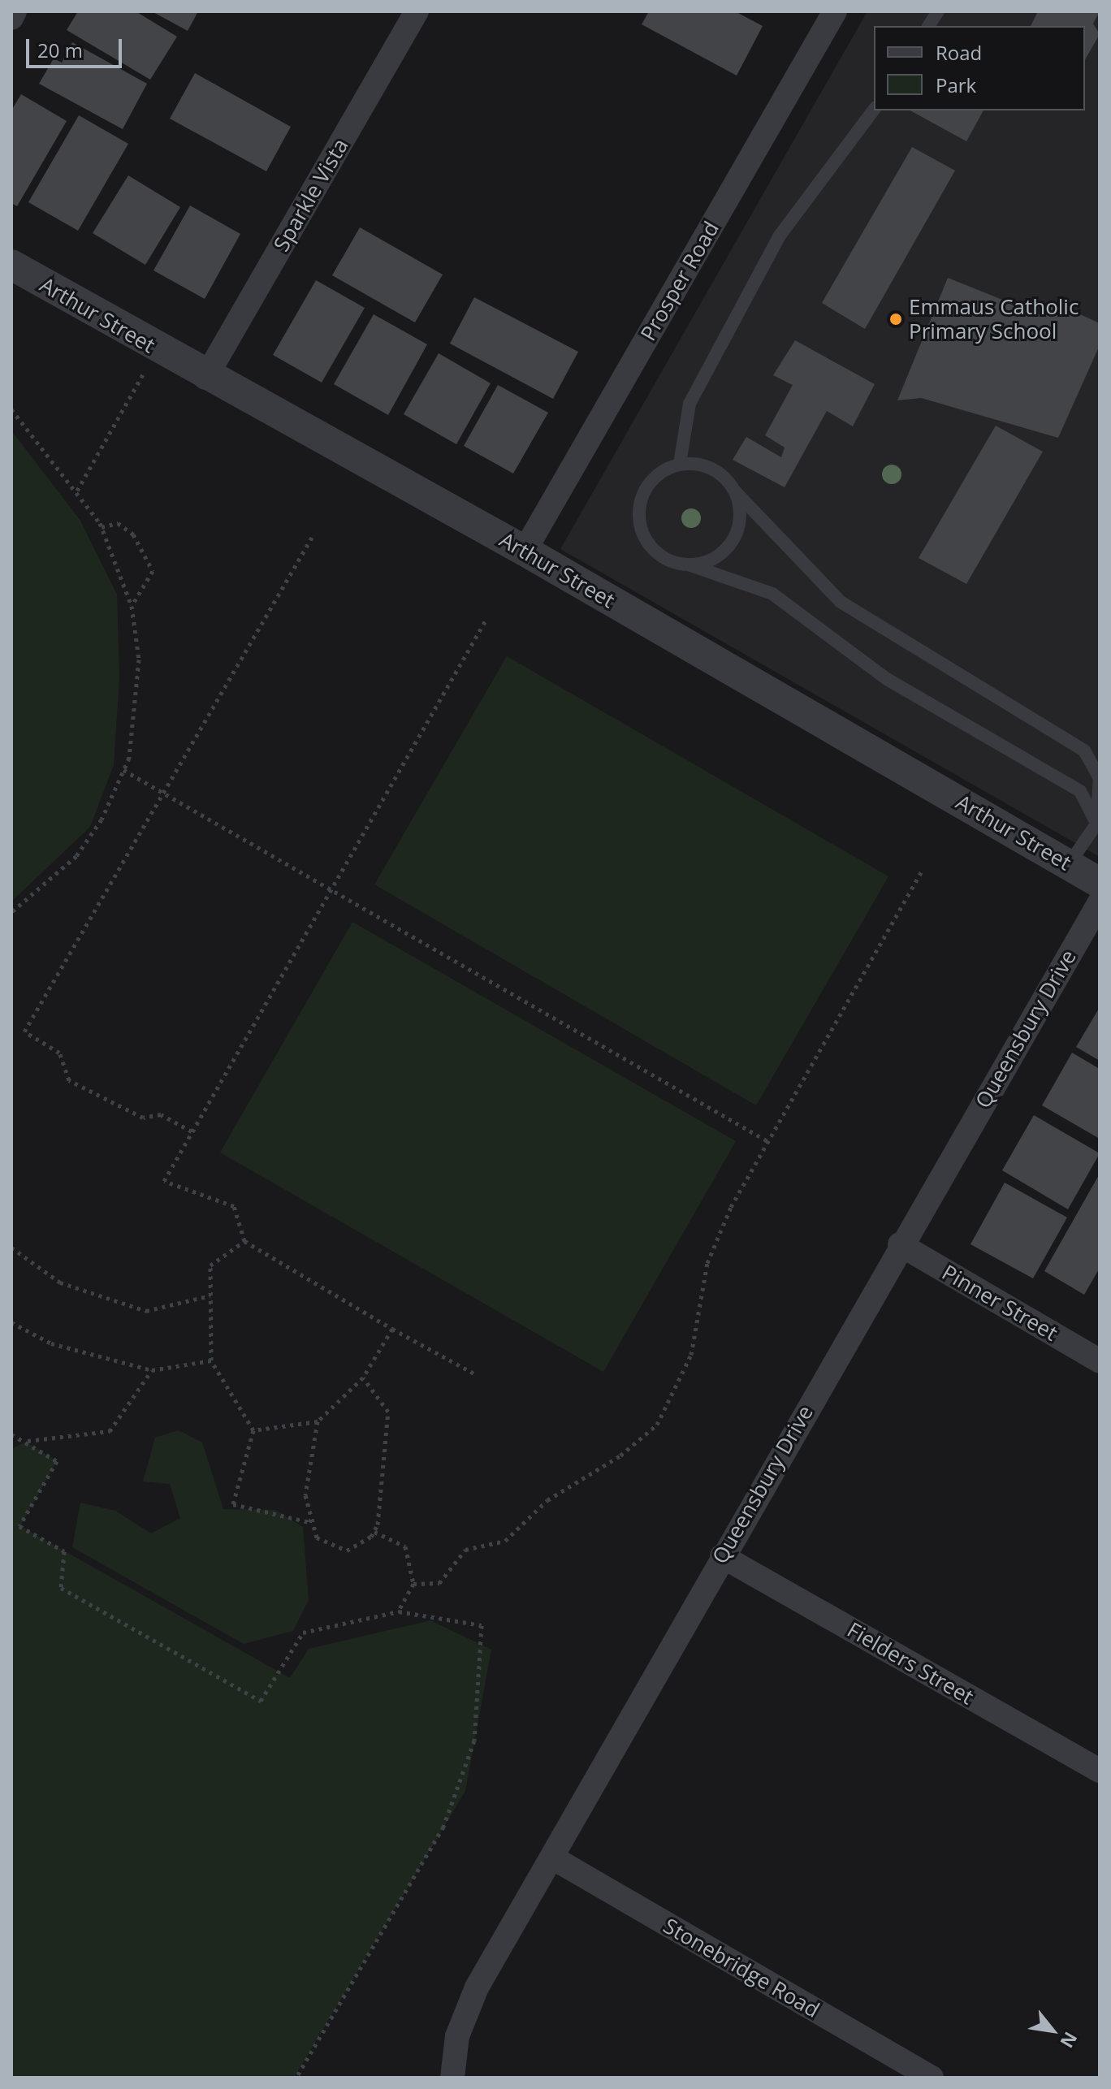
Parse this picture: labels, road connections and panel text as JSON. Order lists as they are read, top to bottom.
{
  "streets": {
    "street": [
      "Sparkle Vista",
      "Prosper Road",
      "Arthur Street",
      "Queensbury Drive",
      "Pinner Street",
      "Fielders Street",
      "Stonebridge Road"
    ]
  },
  "crossings": [
    ["Sparkle Vista", "Arthur Street"],
    ["Prosper Road", "Arthur Street"],
    ["Queensbury Drive", "Pinner Street"],
    ["Queensbury Drive", "Fielders Street"],
    ["Queensbury Drive", "Stonebridge Road"]
  ],
  "places": ["Emmaus Catholic Primary School"],
  "legend": ["Road", "Park"],
  "scale_bar": "20 m",
  "north": "bottom right"
}
